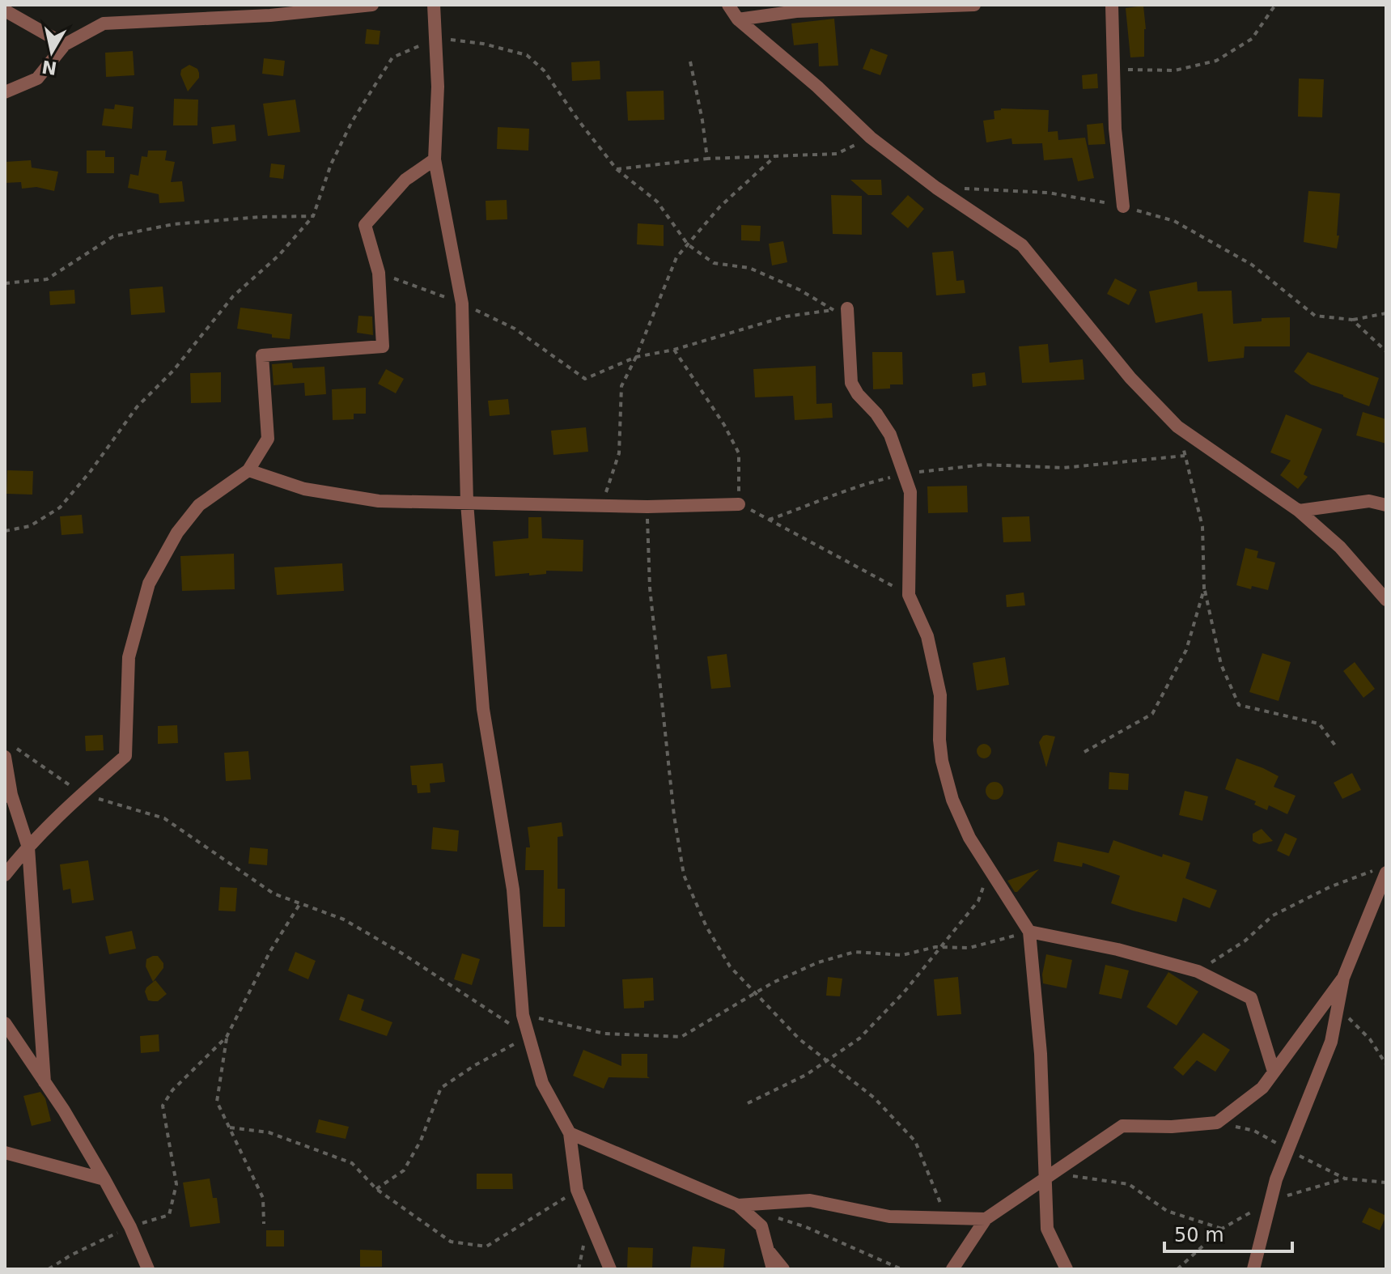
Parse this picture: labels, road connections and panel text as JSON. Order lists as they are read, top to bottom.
{
  "scale_bar": "50 m",
  "north": "bottom"
}
